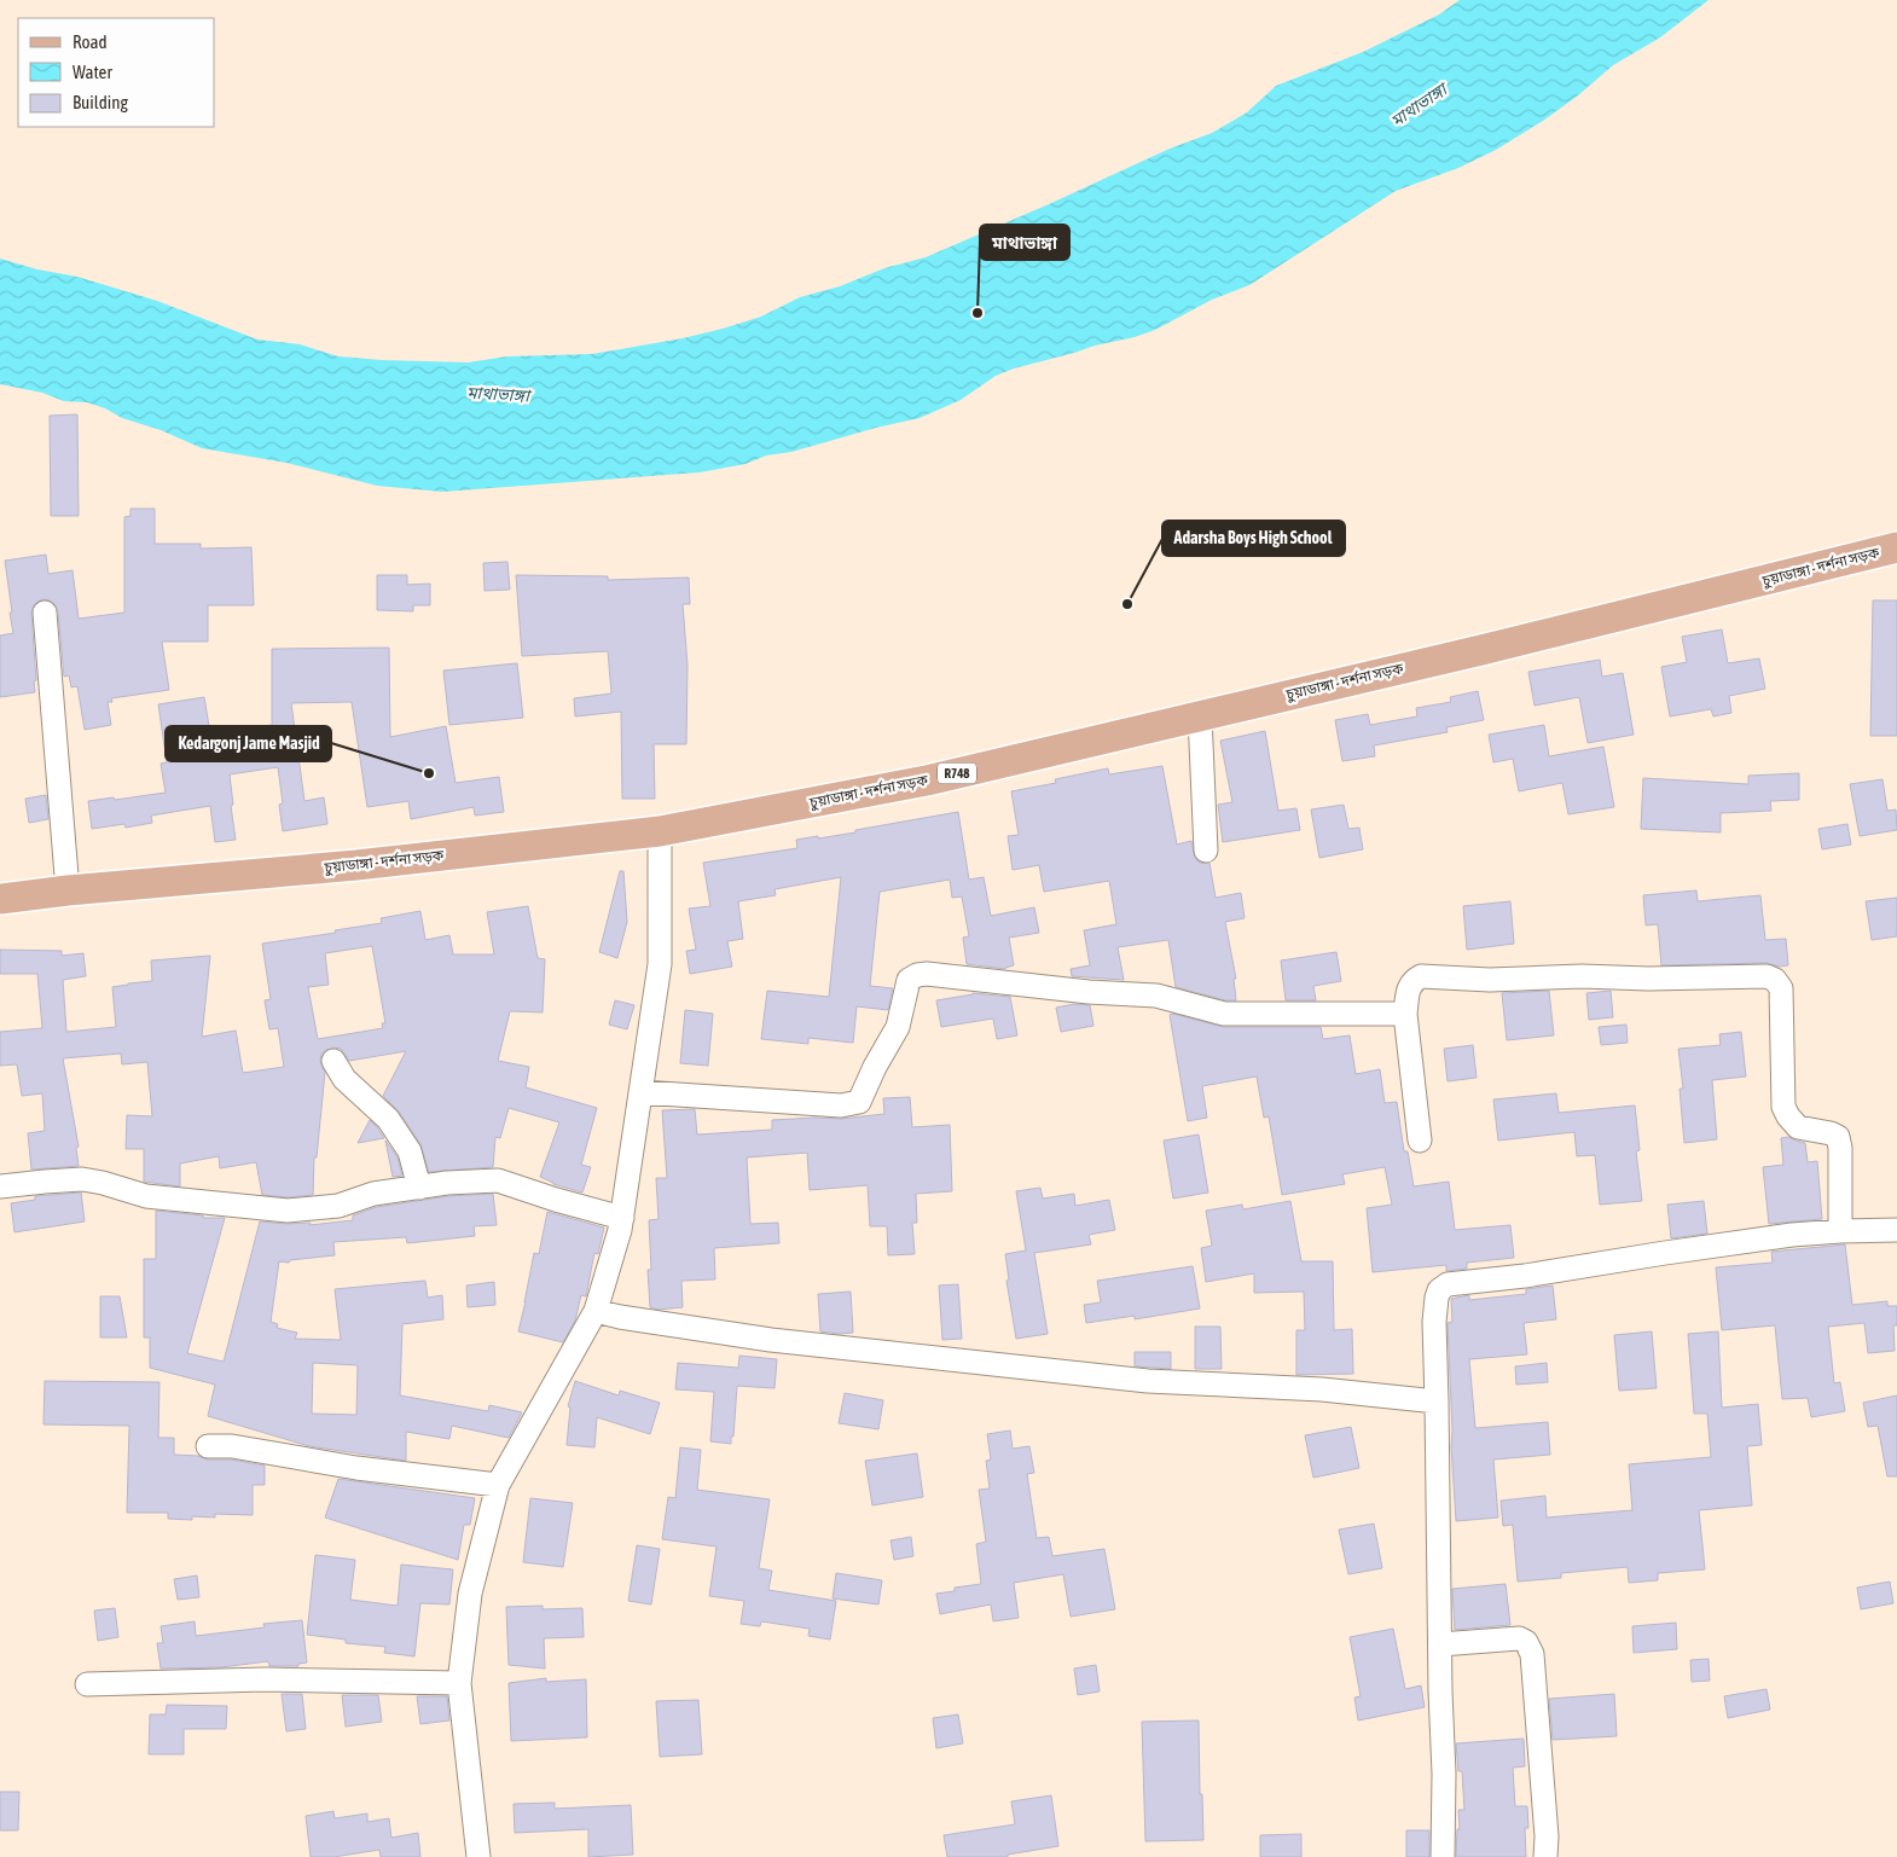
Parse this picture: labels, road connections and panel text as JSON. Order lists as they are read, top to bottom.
{
  "streets": {
    "main road": ["চুয়াডাঙ্গা - দর্শনা সড়ক", "R748"]
  },
  "water": ["মাথাভাঙ্গা"],
  "places": ["মাথাভাঙ্গা", "Adarsha Boys High School", "Kedargonj Jame Masjid"],
  "legend": ["Road", "Water", "Building"]
}
